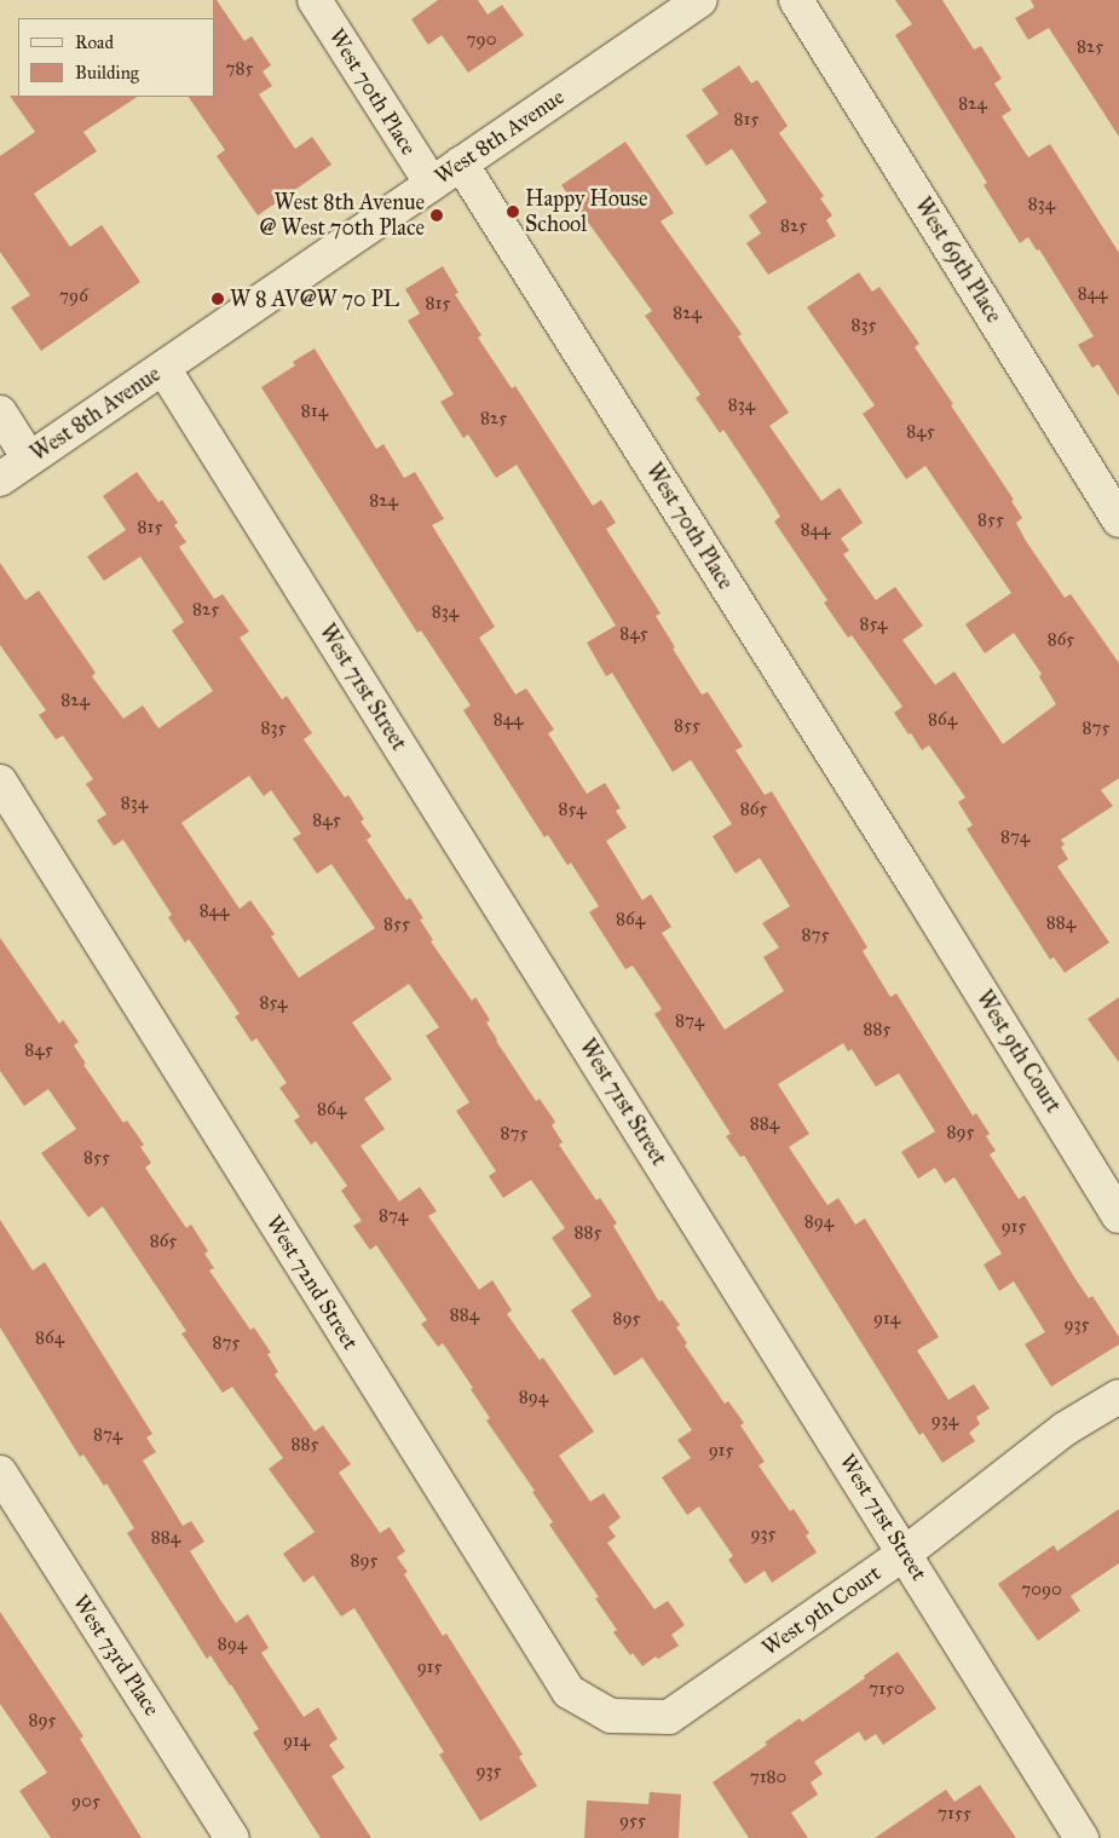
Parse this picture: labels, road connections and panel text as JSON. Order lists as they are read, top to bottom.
{
  "streets": {
    "street": [
      "West 70th Place",
      "West 8th Avenue",
      "West 69th Place",
      "West 71st Street",
      "West 9th Court",
      "West 72nd Street",
      "West 73rd Place"
    ]
  },
  "crossings": [
    ["West 70th Place", "West 8th Avenue"],
    ["West 70th Place", "West 9th Court"],
    ["West 8th Avenue", "West 71st Street"],
    ["West 71st Street", "West 9th Court"],
    ["West 9th Court", "West 72nd Street"]
  ],
  "places": ["Happy House School", "West 8th Avenue @ West 70th Place", "W 8 AV@W 70 PL"],
  "house_numbers": [
    "790",
    "825",
    "785",
    "824",
    "815",
    "834",
    "825",
    "844",
    "796",
    "815",
    "824",
    "835",
    "834",
    "814",
    "825",
    "845",
    "824",
    "855",
    "815",
    "844",
    "825",
    "834",
    "854",
    "845",
    "865",
    "824",
    "844",
    "864",
    "855",
    "835",
    "875",
    "834",
    "854",
    "865",
    "845",
    "874",
    "844",
    "864",
    "884",
    "855",
    "875",
    "854",
    "874",
    "885",
    "845",
    "864",
    "884",
    "895",
    "875",
    "855",
    "874",
    "894",
    "915",
    "885",
    "865",
    "884",
    "895",
    "914",
    "935",
    "864",
    "875",
    "894",
    "934",
    "874",
    "885",
    "915",
    "935",
    "884",
    "895",
    "7090",
    "894",
    "915",
    "7150",
    "895",
    "914",
    "935",
    "7180",
    "905",
    "7155",
    "955"
  ],
  "legend": ["Road", "Building"]
}
